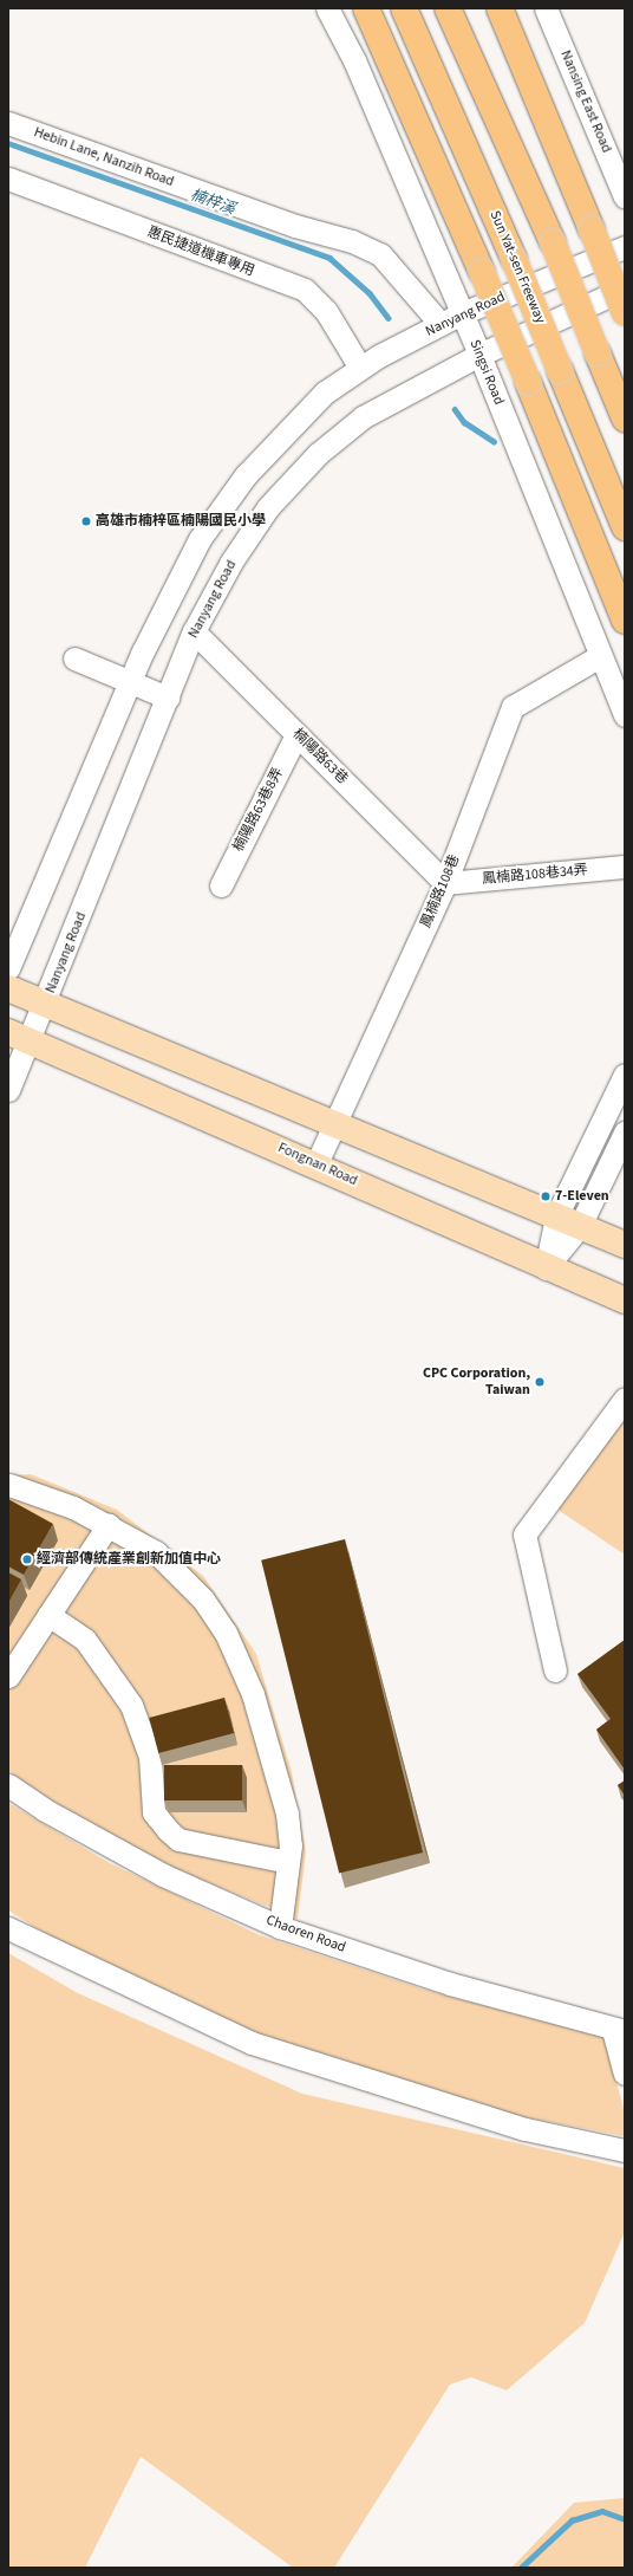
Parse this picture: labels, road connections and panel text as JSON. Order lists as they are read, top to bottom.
{
  "streets": {
    "highway": ["Sun Yat-sen Freeway"],
    "main road": ["Fongnan Road"],
    "street": [
      "Nansing East Road",
      "Hebin Lane, Nanzih Road",
      "惠民捷道機車專用",
      "Nanyang Road",
      "Singsi Road",
      "楠陽路63巷",
      "楠陽路63巷8弄",
      "鳳楠路108巷34弄",
      "鳳楠路108巷",
      "Chaoren Road"
    ]
  },
  "crossings": [
    ["Hebin Lane, Nanzih Road", "Nanyang Road"],
    ["惠民捷道機車專用", "Nanyang Road"],
    ["Nanyang Road", "Singsi Road"],
    ["Nanyang Road", "楠陽路63巷"],
    ["Nanyang Road", "Fongnan Road"],
    ["Singsi Road", "鳳楠路108巷"],
    ["楠陽路63巷", "楠陽路63巷8弄"],
    ["楠陽路63巷", "鳳楠路108巷34弄"],
    ["楠陽路63巷", "鳳楠路108巷"],
    ["鳳楠路108巷34弄", "鳳楠路108巷"],
    ["鳳楠路108巷", "Fongnan Road"]
  ],
  "water": ["楠梓溪"],
  "places": [
    "高雄市楠梓區楠陽國民小學",
    "7-Eleven",
    "CPC Corporation, Taiwan",
    "經濟部傳統產業創新加值中心"
  ]
}
